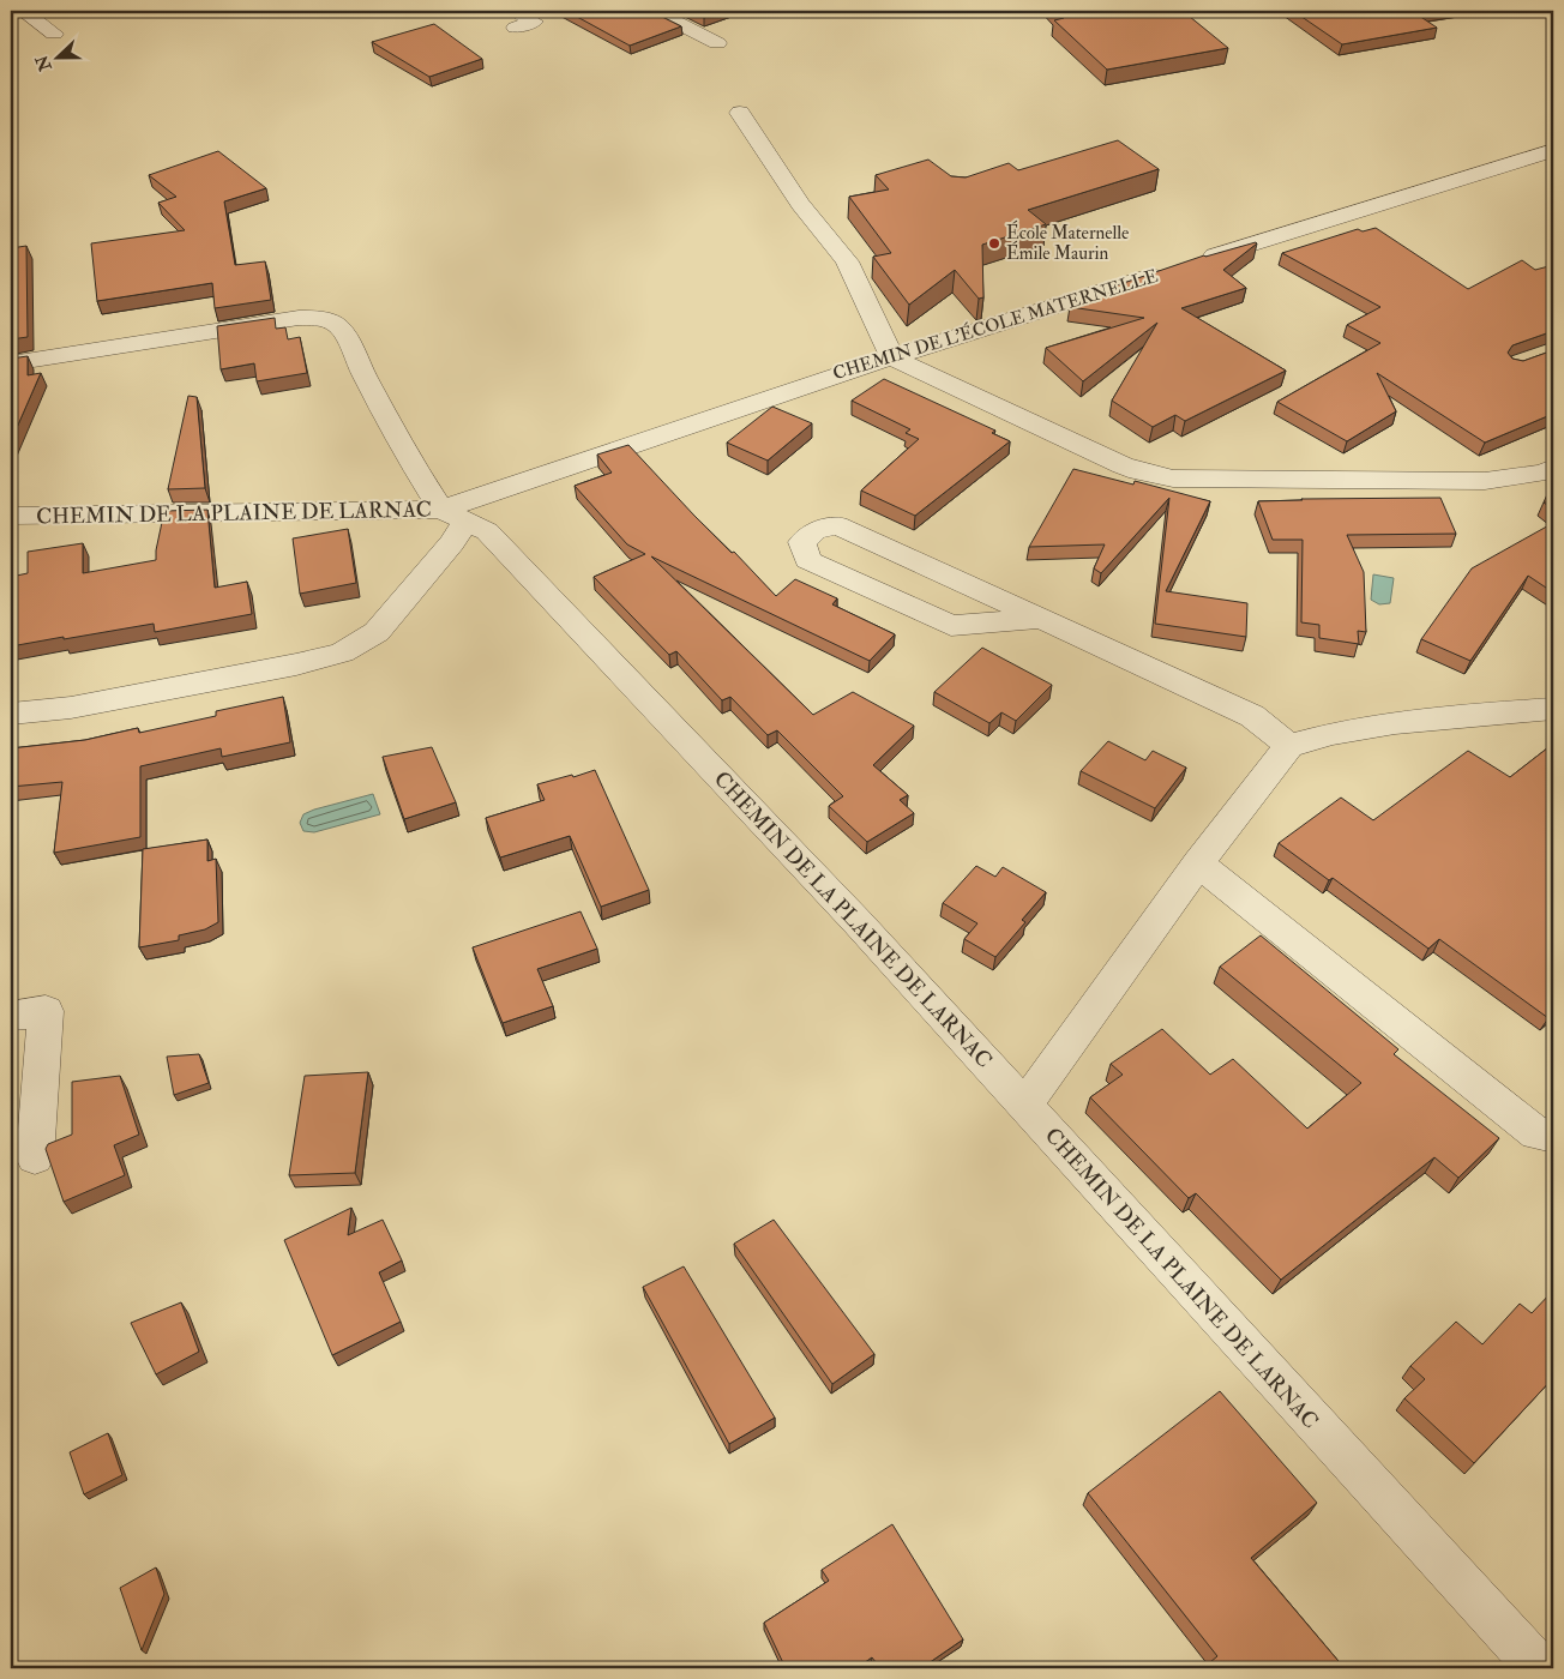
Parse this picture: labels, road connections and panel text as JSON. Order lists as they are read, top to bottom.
{
  "streets": {
    "street": ["CHEMIN DE L'ÉCOLE MATERNELLE", "CHEMIN DE LA PLAINE DE LARNAC"]
  },
  "crossings": [
    ["CHEMIN DE L'ÉCOLE MATERNELLE", "CHEMIN DE LA PLAINE DE LARNAC"]
  ],
  "places": ["École Maternelle Émile Maurin"],
  "north": "left"
}
